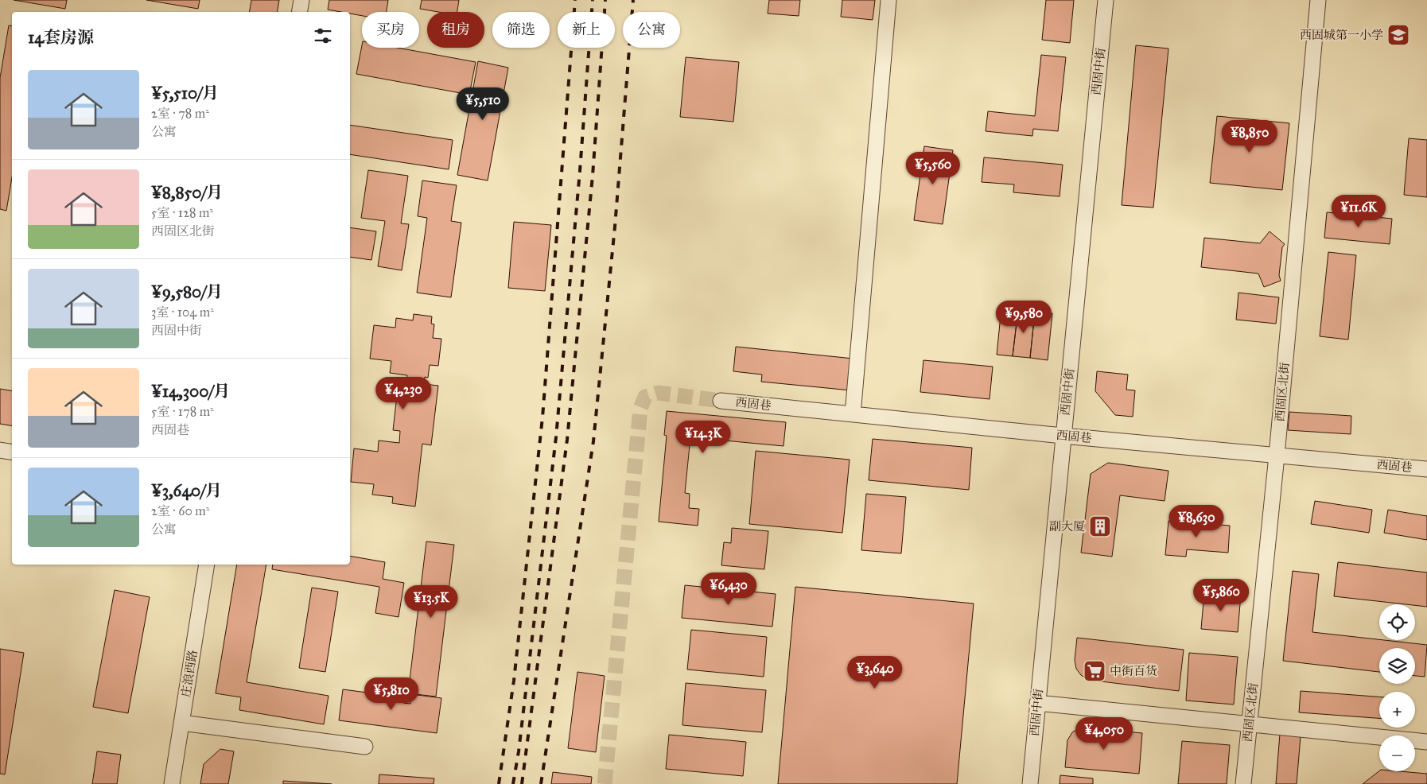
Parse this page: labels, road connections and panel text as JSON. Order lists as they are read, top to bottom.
{
  "streets": {
    "street": [
      "西固中街",
      "西固区北街",
      "西固巷",
      "庄浪西路"
    ]
  },
  "crossings": [
    ["西固中街", "西固巷"],
    ["西固区北街", "西固巷"]
  ],
  "places": {
    "school or university": ["西固城第一小学"],
    "building": ["副大厦"],
    "supermarket": ["中街百货"]
  },
  "page": {
    "chip": [
      "买房",
      "租房",
      "筛选",
      "新上",
      "公寓"
    ],
    "heading": "14套房源",
    "list": [
      {
        "name": "¥5,510/月",
        "note": "2室 · 78 m² · 公寓"
      },
      {
        "name": "¥8,850/月",
        "note": "5室 · 128 m² · 西固区北街"
      },
      {
        "name": "¥9,580/月",
        "note": "3室 · 104 m² · 西固中街"
      },
      {
        "name": "¥14,300/月",
        "note": "5室 · 178 m² · 西固巷"
      },
      {
        "name": "¥3,640/月",
        "note": "2室 · 60 m² · 公寓"
      }
    ],
    "price": [
      "¥5,510",
      "¥8,850",
      "¥5,560",
      "¥11.6K",
      "¥9,580",
      "¥4,230",
      "¥14.3K",
      "¥8,630",
      "¥6,430",
      "¥5,860",
      "¥13.5K",
      "¥3,640",
      "¥5,810",
      "¥4,050"
    ],
    "map_buttons": ["+", "−"]
  }
}
